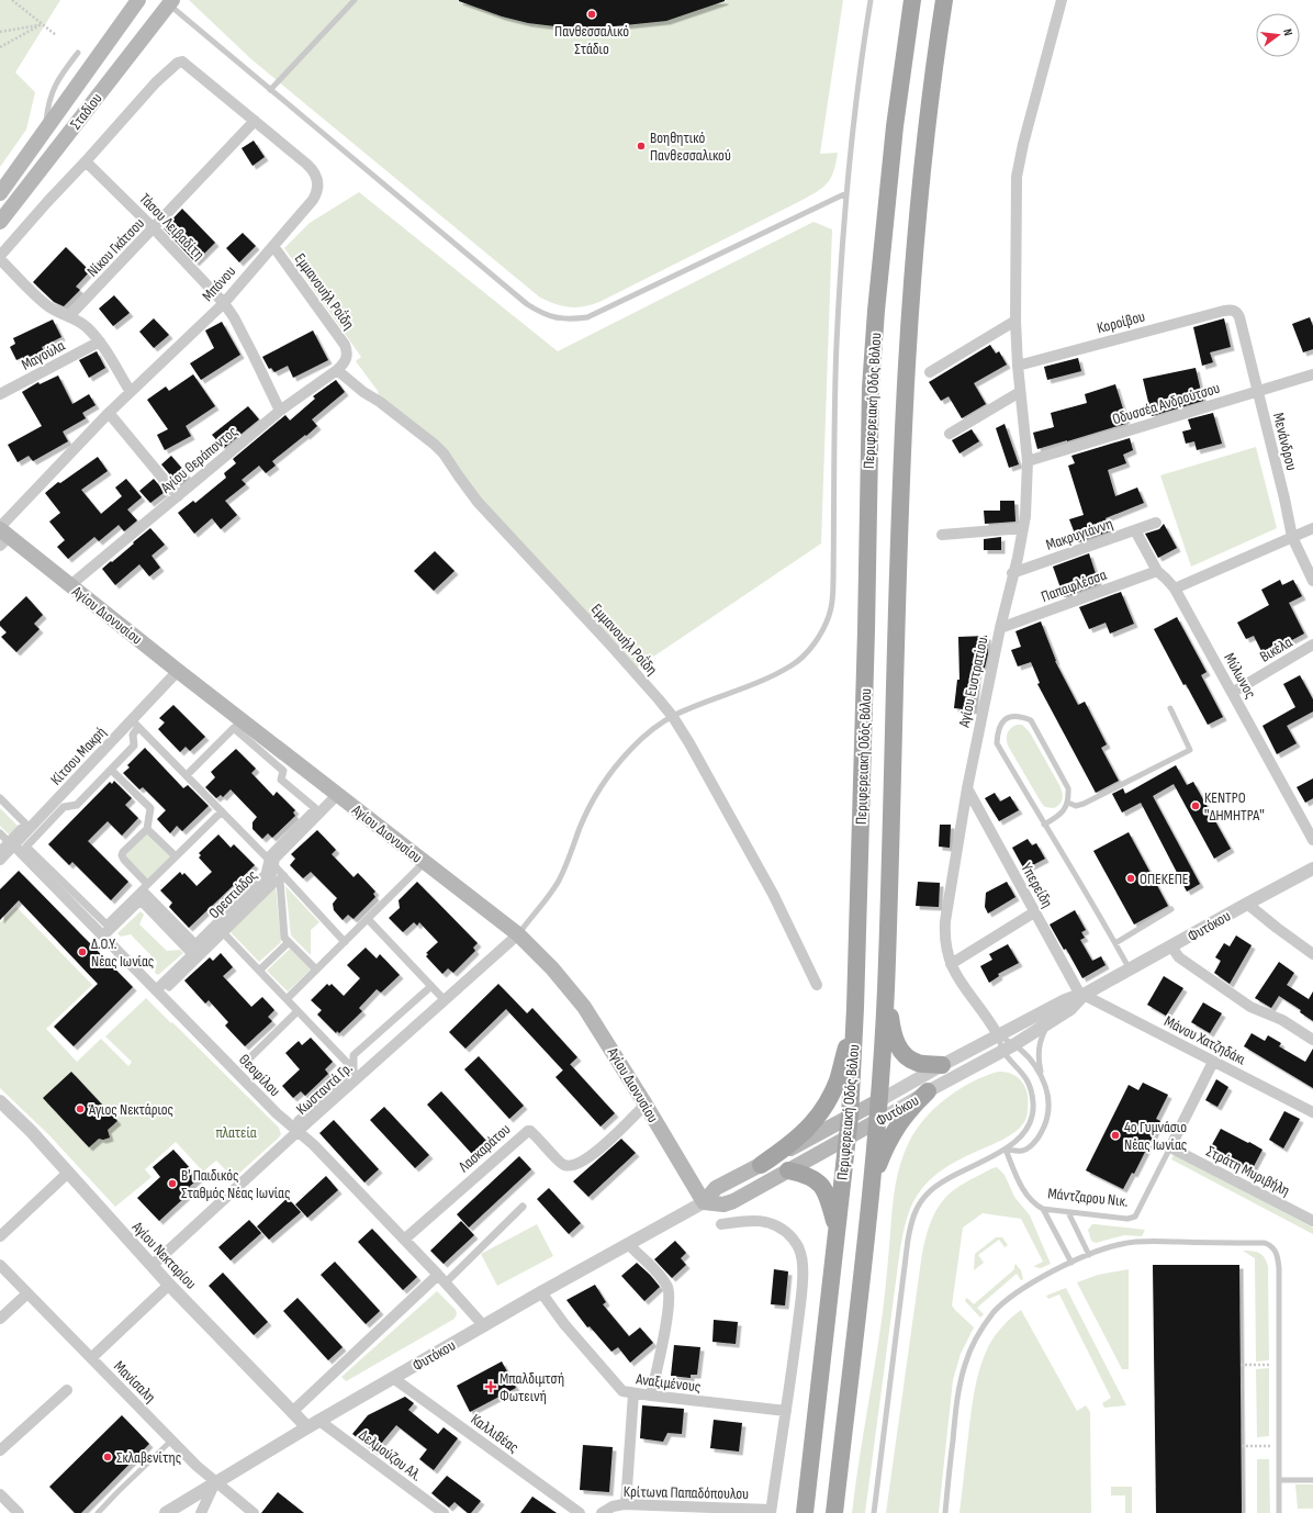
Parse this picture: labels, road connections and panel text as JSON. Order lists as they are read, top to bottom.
{
  "streets": {
    "main road": [
      "Σταδίου",
      "Περιφερειακή Οδός Βόλου",
      "Αγίου Διονυσίου",
      "Φυτόκου"
    ],
    "street": [
      "Τάσου Λειβαδίτη",
      "Νίκου Γκάτσου",
      "Μπόνου",
      "Εμμανουήλ Ροΐδη",
      "Κοροίβου",
      "Μαγούλα",
      "Οδυσσέα Ανδρούτσου",
      "Μενάνδρου",
      "Αγίου Θεράποντος",
      "Μακρυγιάννη",
      "Παπαφλέσσα",
      "Βικέλα",
      "Μύλωνος",
      "Αγίου Ευστρατίου",
      "Κίτσου Μακρή",
      "Υπερείδη",
      "Ορεστιάδος",
      "Μάνου Χατζηδάκι",
      "Θεοφίλου",
      "Κωσταντά Γρ.",
      "Λασκαράτου",
      "Στράτη Μυριβήλη",
      "Μάντζαρου Νικ.",
      "Αγίου Νεκταρίου",
      "Μανίσαλη",
      "Αναξιμένους",
      "Καλλιθέας",
      "Δελμούζου Αλ.",
      "Κρίτωνα Παπαδόπουλου"
    ]
  },
  "crossings": [
    ["Τάσου Λειβαδίτη", "Νίκου Γκάτσου"],
    ["Τάσου Λειβαδίτη", "Μπόνου"],
    ["Τάσου Λειβαδίτη", "Αγίου Θεράποντος"],
    ["Νίκου Γκάτσου", "Μπόνου"],
    ["Μπόνου", "Εμμανουήλ Ροΐδη"],
    ["Μπόνου", "Αγίου Διονυσίου"],
    ["Εμμανουήλ Ροΐδη", "Αγίου Θεράποντος"],
    ["Κοροίβου", "Μενάνδρου"],
    ["Κοροίβου", "Αγίου Ευστρατίου"],
    ["Περιφερειακή Οδός Βόλου", "Φυτόκου"],
    ["Οδυσσέα Ανδρούτσου", "Μενάνδρου"],
    ["Οδυσσέα Ανδρούτσου", "Αγίου Ευστρατίου"],
    ["Αγίου Θεράποντος", "Αγίου Διονυσίου"],
    ["Μακρυγιάννη", "Μύλωνος"],
    ["Μακρυγιάννη", "Αγίου Ευστρατίου"],
    ["Παπαφλέσσα", "Μύλωνος"],
    ["Παπαφλέσσα", "Αγίου Ευστρατίου"],
    ["Αγίου Διονυσίου", "Κίτσου Μακρή"],
    ["Αγίου Διονυσίου", "Ορεστιάδος"],
    ["Αγίου Διονυσίου", "Φυτόκου"],
    ["Αγίου Διονυσίου", "Κωσταντά Γρ."],
    ["Αγίου Διονυσίου", "Λασκαράτου"],
    ["Βικέλα", "Μύλωνος"],
    ["Αγίου Ευστρατίου", "Υπερείδη"],
    ["Αγίου Ευστρατίου", "Φυτόκου"],
    ["Κίτσου Μακρή", "Θεοφίλου"],
    ["Υπερείδη", "Φυτόκου"],
    ["Υπερείδη", "Μάνου Χατζηδάκι"],
    ["Ορεστιάδος", "Θεοφίλου"],
    ["Φυτόκου", "Μάνου Χατζηδάκι"],
    ["Φυτόκου", "Θεοφίλου"],
    ["Φυτόκου", "Αγίου Νεκταρίου"],
    ["Φυτόκου", "Μανίσαλη"],
    ["Φυτόκου", "Αναξιμένους"],
    ["Φυτόκου", "Καλλιθέας"],
    ["Φυτόκου", "Δελμούζου Αλ."],
    ["Μάνου Χατζηδάκι", "Μάντζαρου Νικ."],
    ["Θεοφίλου", "Κωσταντά Γρ."],
    ["Θεοφίλου", "Λασκαράτου"],
    ["Κωσταντά Γρ.", "Αγίου Νεκταρίου"],
    ["Στράτη Μυριβήλη", "Μάντζαρου Νικ."]
  ],
  "parks": ["πλατεία"],
  "places": {
    "other": [
      "Πανθεσσαλικό Στάδιο",
      "Βοηθητικό Πανθεσσαλικού",
      "ΚΕΝΤΡΟ ''ΔΗΜΗΤΡΑ''",
      "ΟΠΕΚΕΠΕ",
      "Δ.Ο.Υ. Νέας Ιωνίας",
      "Άγιος Νεκτάριος",
      "4ο Γυμνάσιο Νέας Ιωνίας",
      "Β' Παιδικός Σταθμός Νέας Ιωνίας",
      "Σκλαβενίτης"
    ],
    "health": ["Μπαλδιμτσή Φωτεινή"]
  },
  "north": "right"
}
